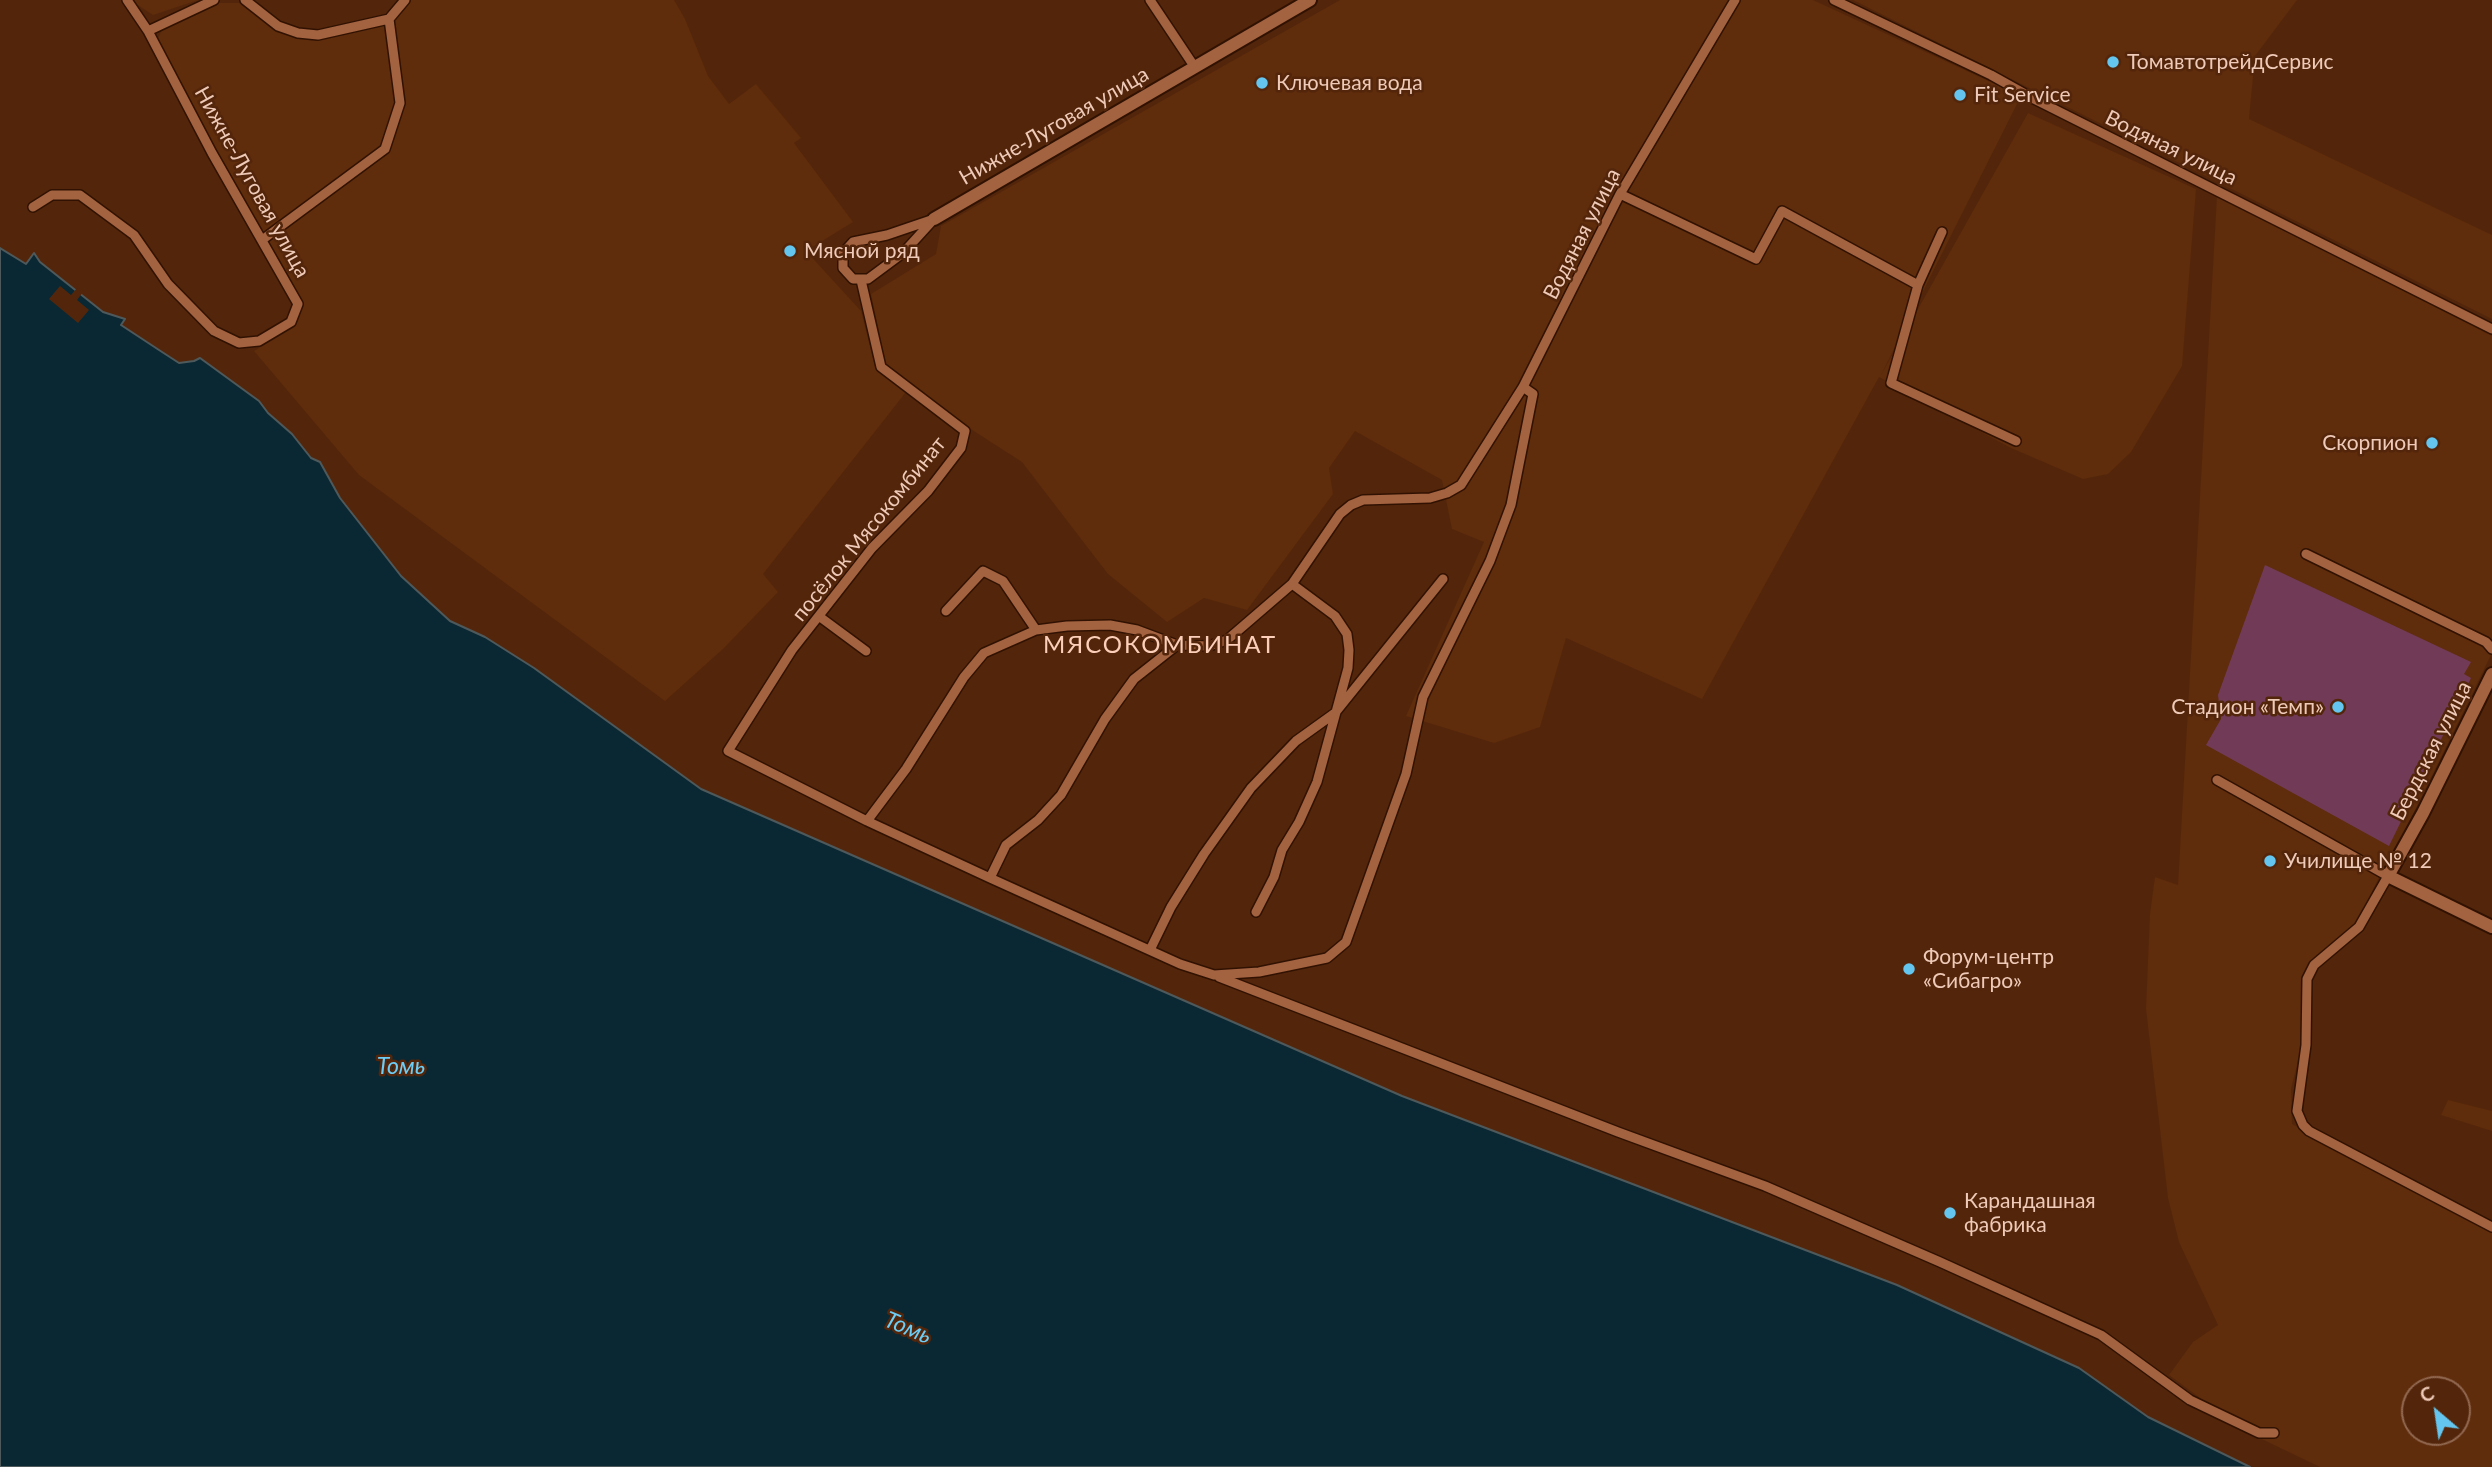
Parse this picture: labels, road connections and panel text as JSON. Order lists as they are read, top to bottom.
{
  "streets": {
    "street": [
      "Нижне-Луговая улица",
      "Водяная улица",
      "посёлок Мясокомбинат",
      "Бердская улица"
    ]
  },
  "crossings": [
    ["Водяная улица", "посёлок Мясокомбинат"]
  ],
  "districts": ["МЯСОКОМБИНАТ"],
  "water": ["Томь"],
  "places": [
    "ТомавтотрейдСервис",
    "Ключевая вода",
    "Fit Service",
    "Мясной ряд",
    "Скорпион",
    "Стадион «Темп»",
    "Училище № 12",
    "Форум-центр «Сибагро»",
    "Карандашная фабрика"
  ],
  "north": "top left"
}
